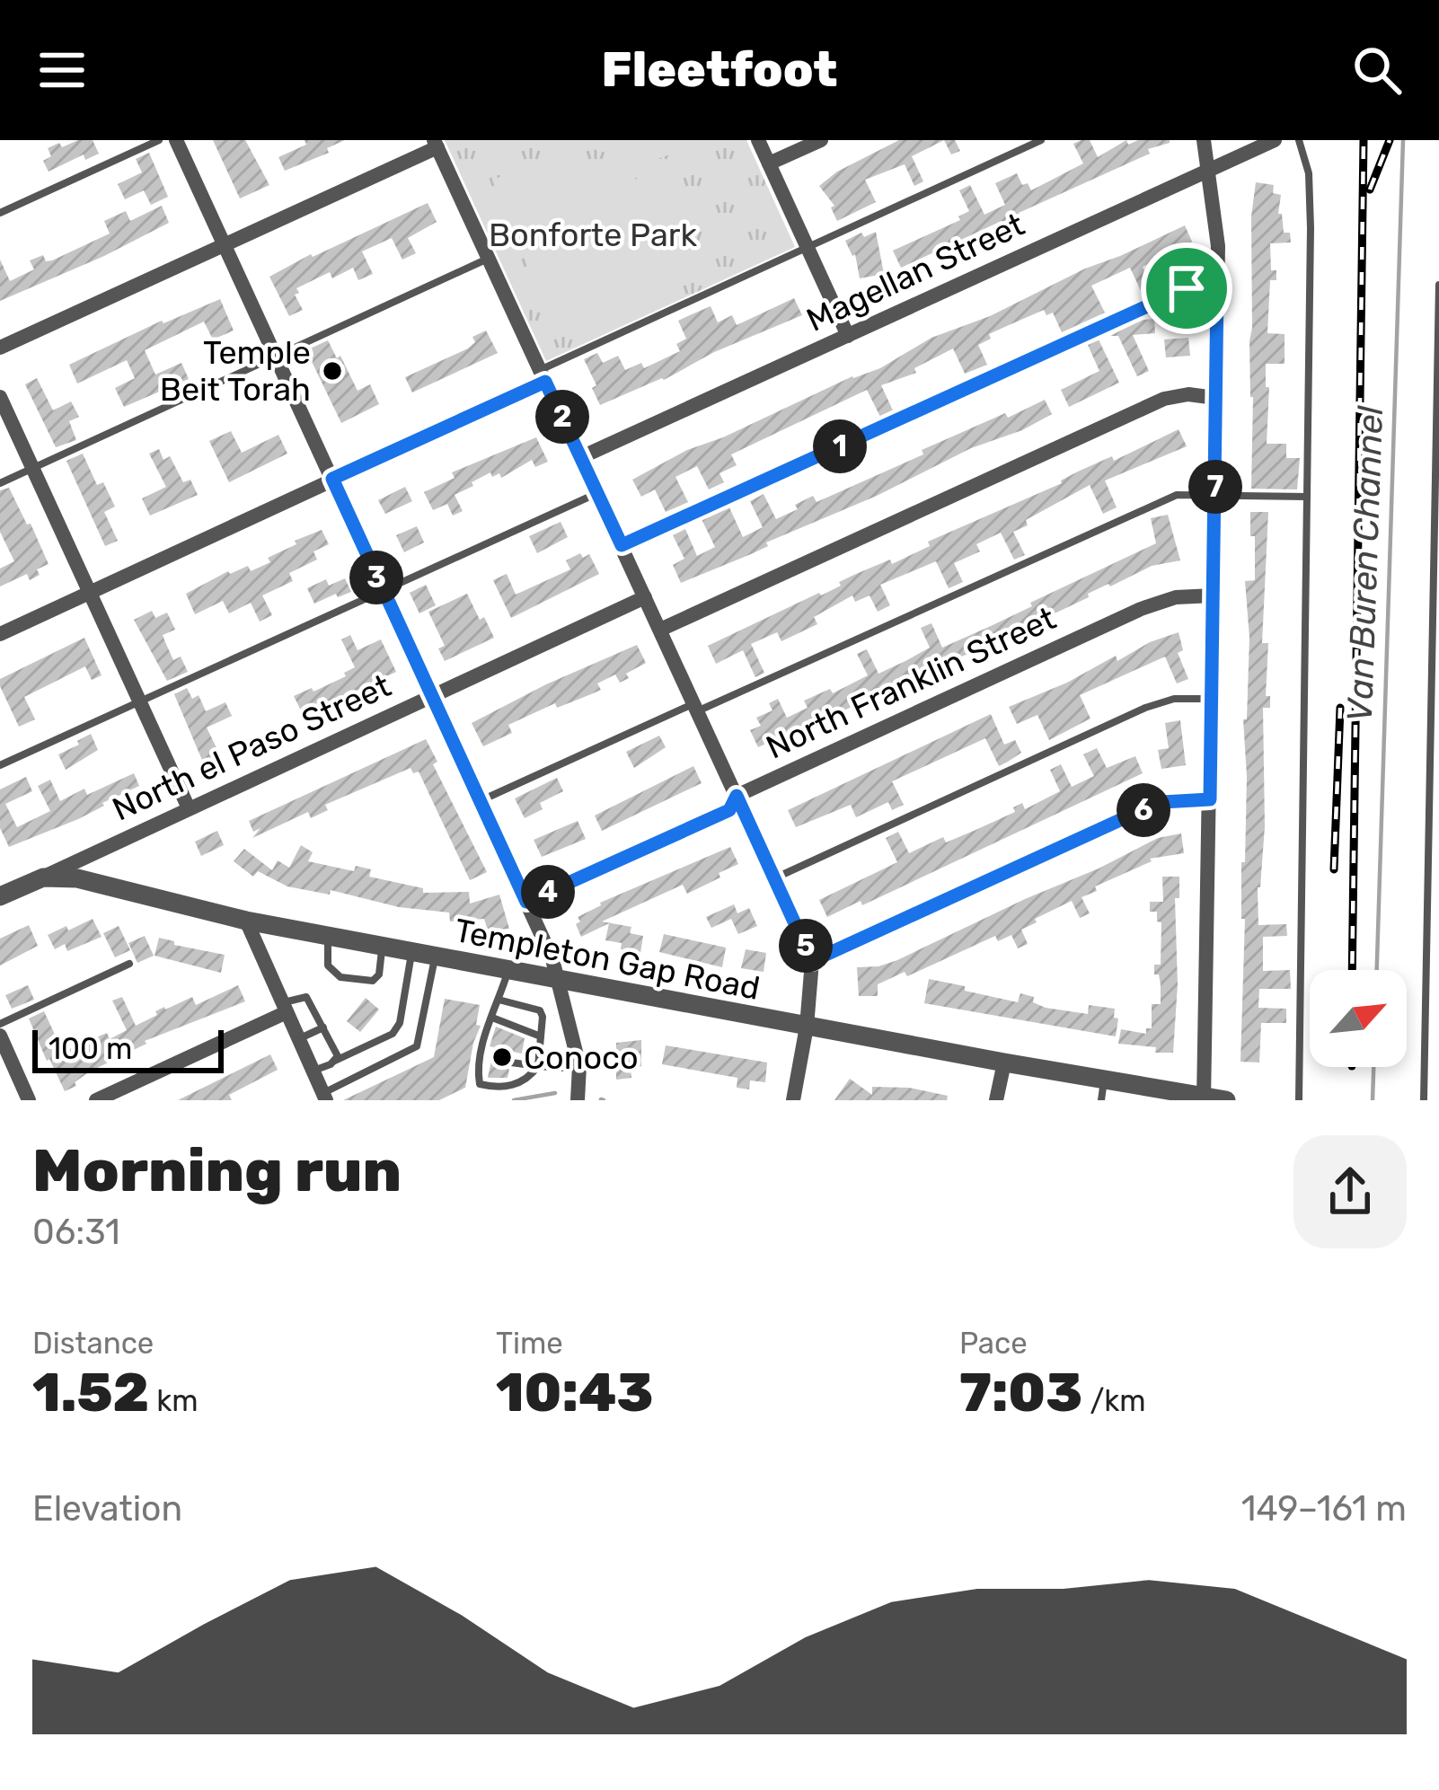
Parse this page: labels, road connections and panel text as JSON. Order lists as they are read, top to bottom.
{
  "streets": {
    "street": [
      "Magellan Street",
      "North Franklin Street",
      "North el Paso Street",
      "Templeton Gap Road"
    ]
  },
  "crossings": [
    ["North el Paso Street", "Templeton Gap Road"]
  ],
  "water": ["Van Buren Channel"],
  "parks": ["Bonforte Park"],
  "places": ["Temple Beit Torah", "Conoco"],
  "scale_bar": "100 m",
  "north": "top right",
  "page": {
    "header": "Fleetfoot",
    "pins": [
      "2",
      "1",
      "7",
      "3",
      "6",
      "4",
      "5"
    ],
    "scale": "100 m",
    "heading": ["Morning run", "06:31"],
    "stats": [
      ["Distance", "1.52 km"],
      ["Time", "10:43"],
      ["Pace", "7:03 /km"]
    ],
    "chart": ["Elevation", "149–161 m"]
  }
}
